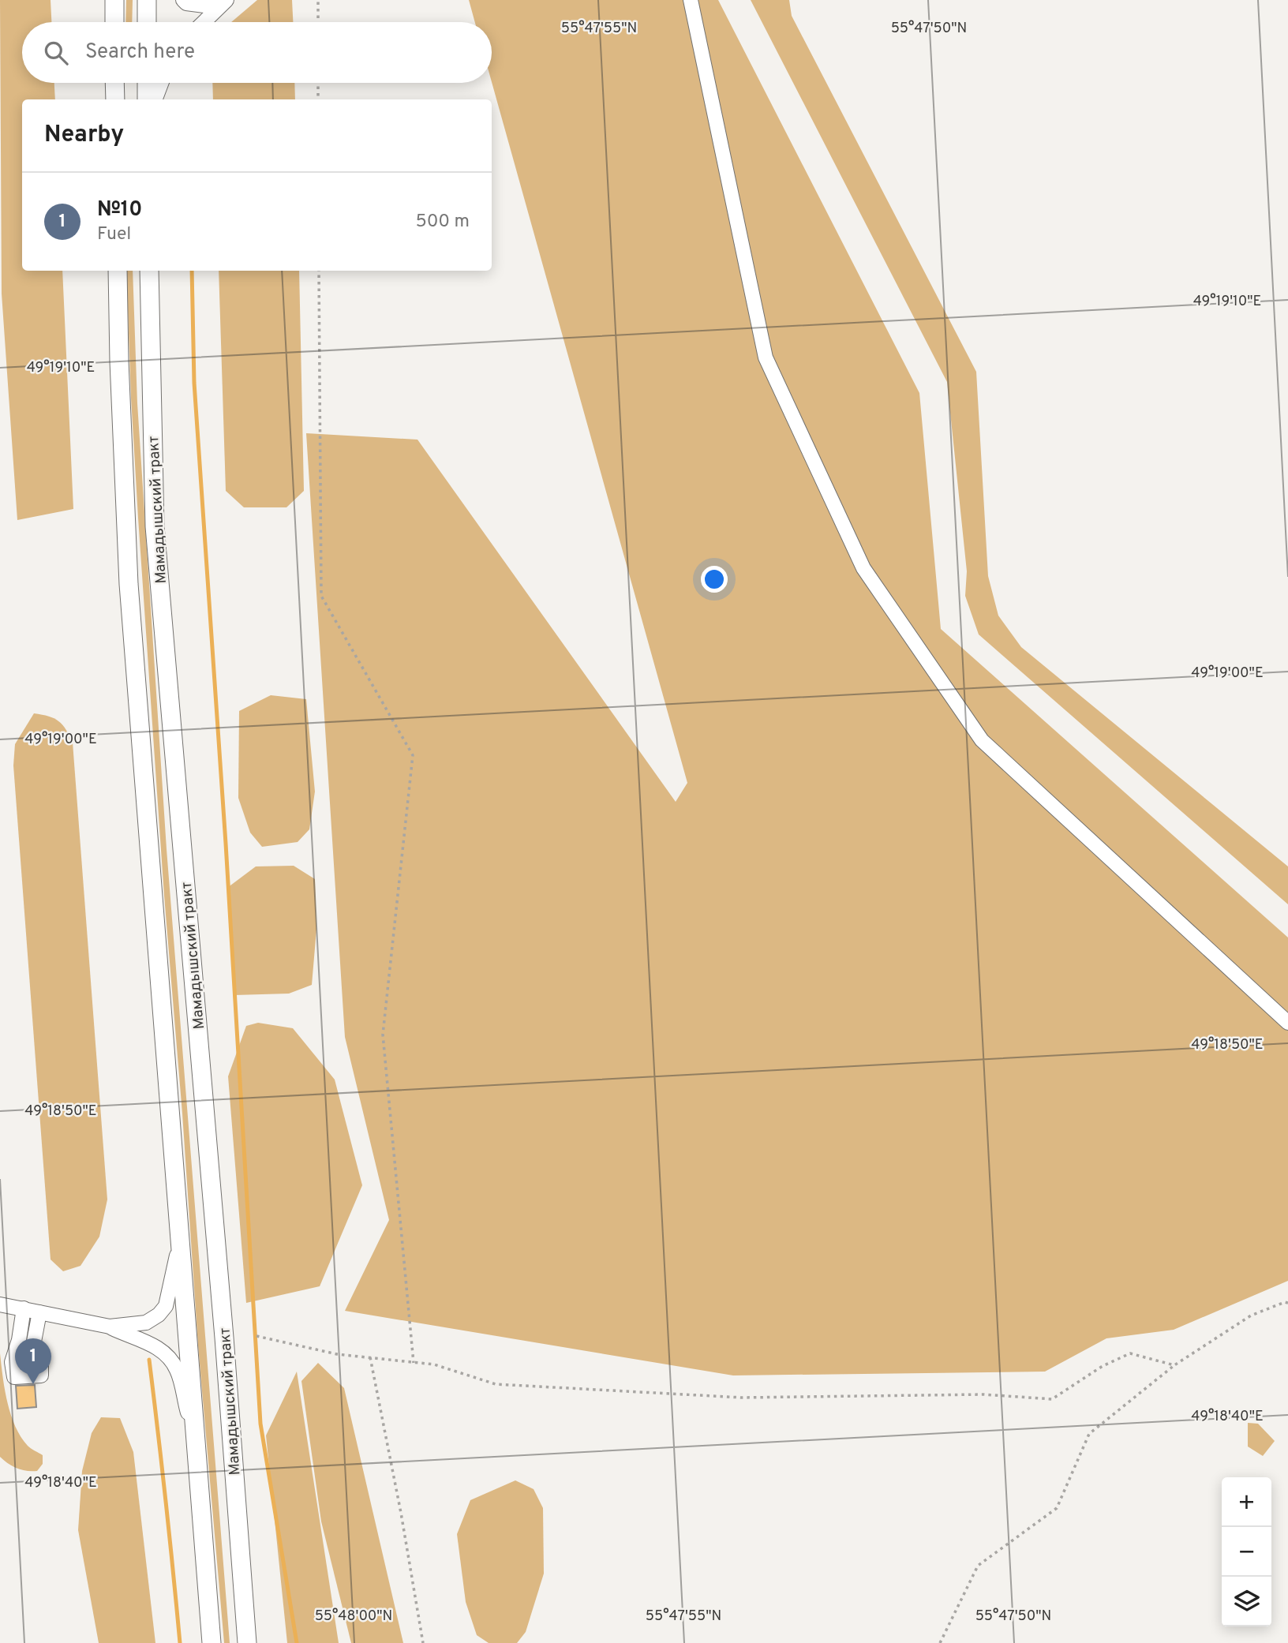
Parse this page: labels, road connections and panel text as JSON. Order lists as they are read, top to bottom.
{
  "streets": {
    "main road": ["Мамадышский тракт"]
  },
  "page": {
    "search": "Search here",
    "heading": "Nearby",
    "list": [
      {
        "mark": "1",
        "name": "№10",
        "note": "Fuel",
        "value": "500 m"
      }
    ],
    "pins": "1",
    "map_buttons": ["+", "−"]
  },
  "coordinates": [
    "55°47'55\"N",
    "55°47'50\"N",
    "49°19'10\"E",
    "49°19'00\"E",
    "49°18'50\"E",
    "49°18'40\"E",
    "55°48'00\"N"
  ]
}
